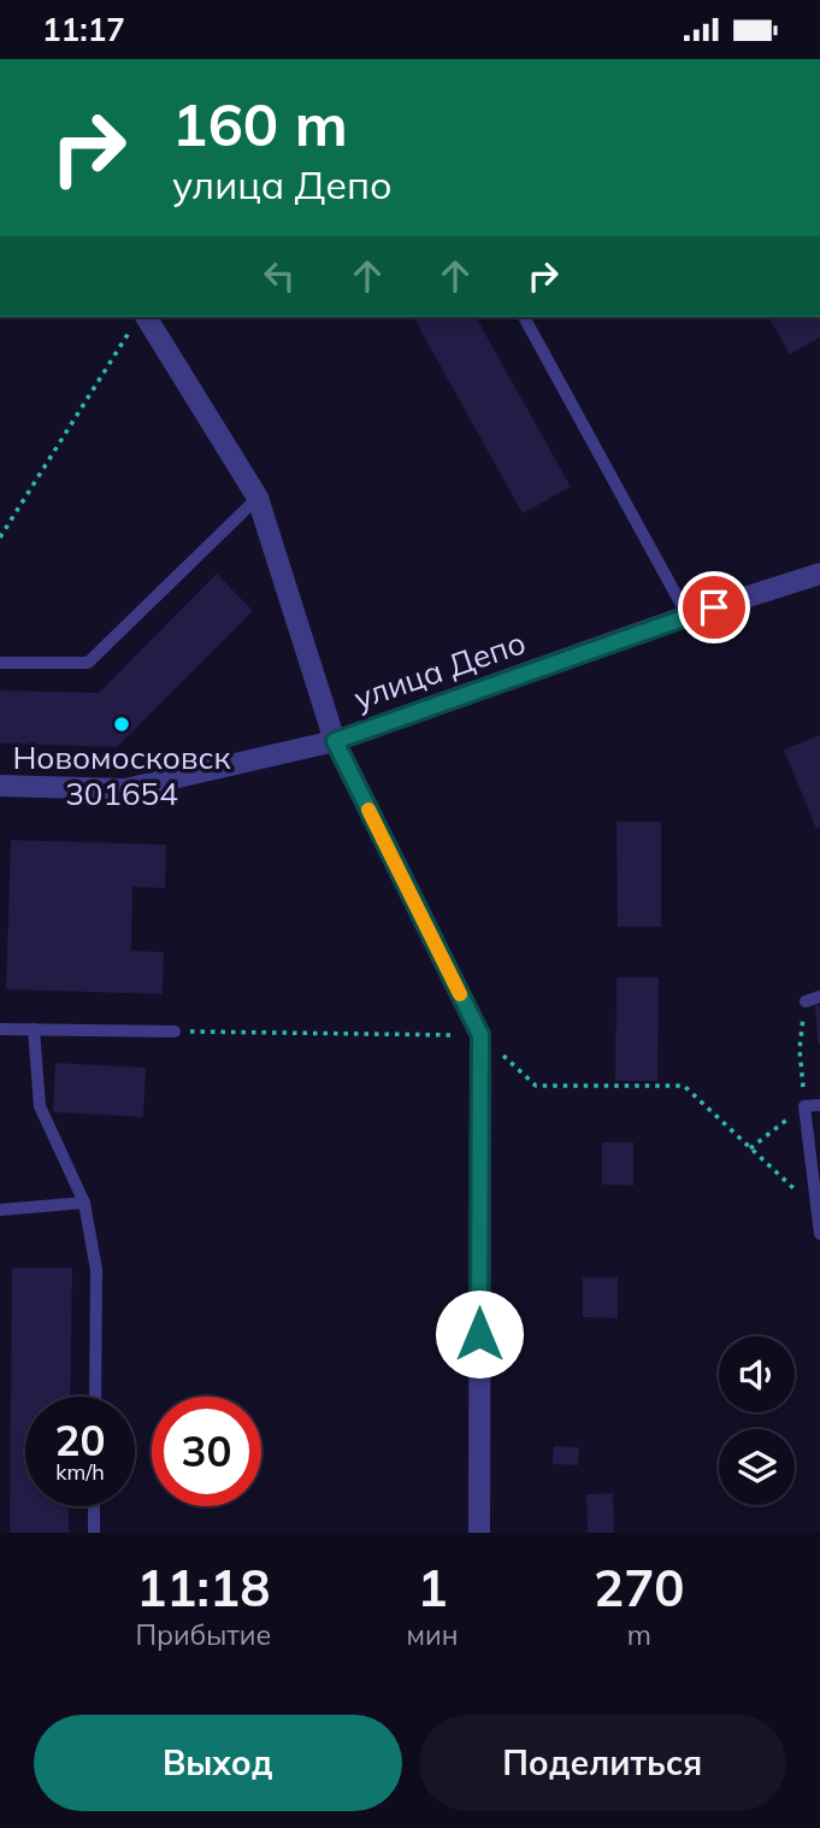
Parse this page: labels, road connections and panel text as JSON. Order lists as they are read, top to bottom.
{
  "streets": {
    "street": ["улица Депо"]
  },
  "places": ["Новомосковск 301654"],
  "page": {
    "status": "11:17",
    "turn": ["160 m", "улица Депо"],
    "speed": "20 km/h",
    "limit": "30",
    "eta": [
      "11:18",
      "Прибытие",
      "1",
      "мин",
      "270",
      "m"
    ],
    "buttons": ["Выход", "Поделиться"]
  }
}
